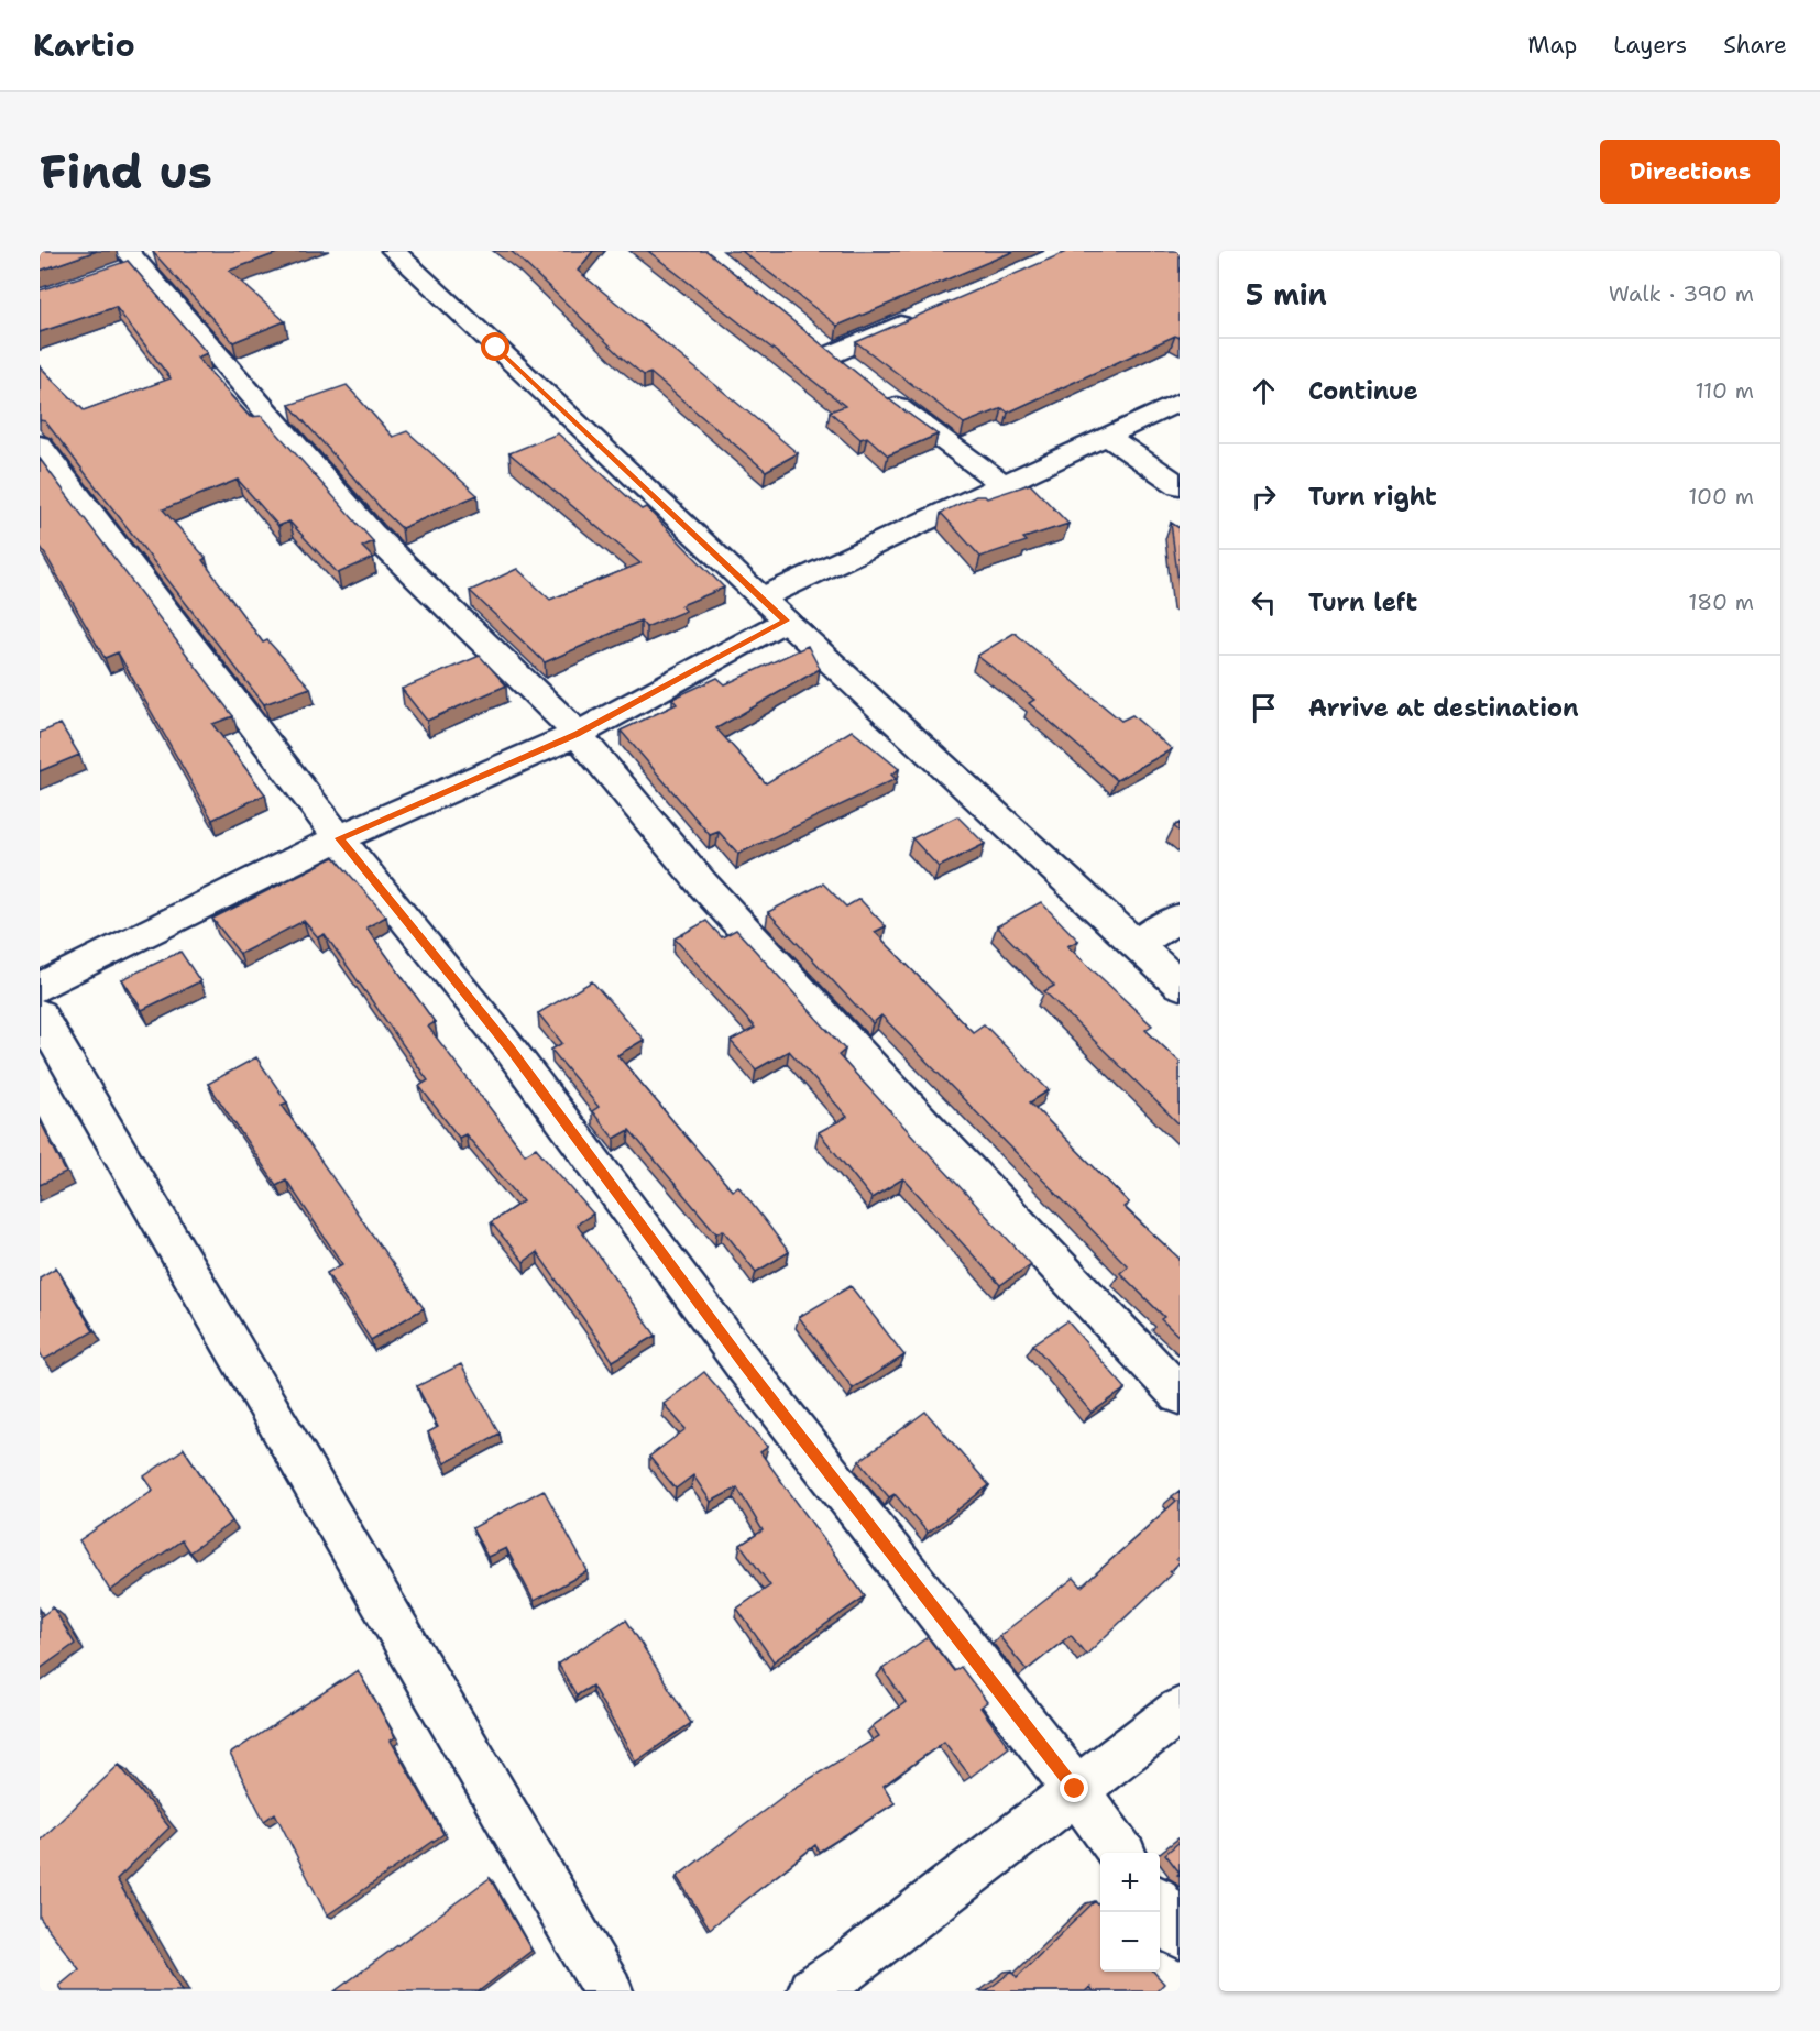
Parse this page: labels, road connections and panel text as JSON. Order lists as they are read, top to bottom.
{
  "page": {
    "header": "Kartio",
    "nav": ["Map", "Layers", "Share"],
    "buttons": "Directions",
    "title": "Find us",
    "heading": ["5 min", "Walk · 390 m"],
    "list": [
      ["Continue", "110 m"],
      ["Turn right", "100 m"],
      ["Turn left", "180 m"],
      "Arrive at destination"
    ],
    "map_buttons": ["+", "−"]
  }
}
